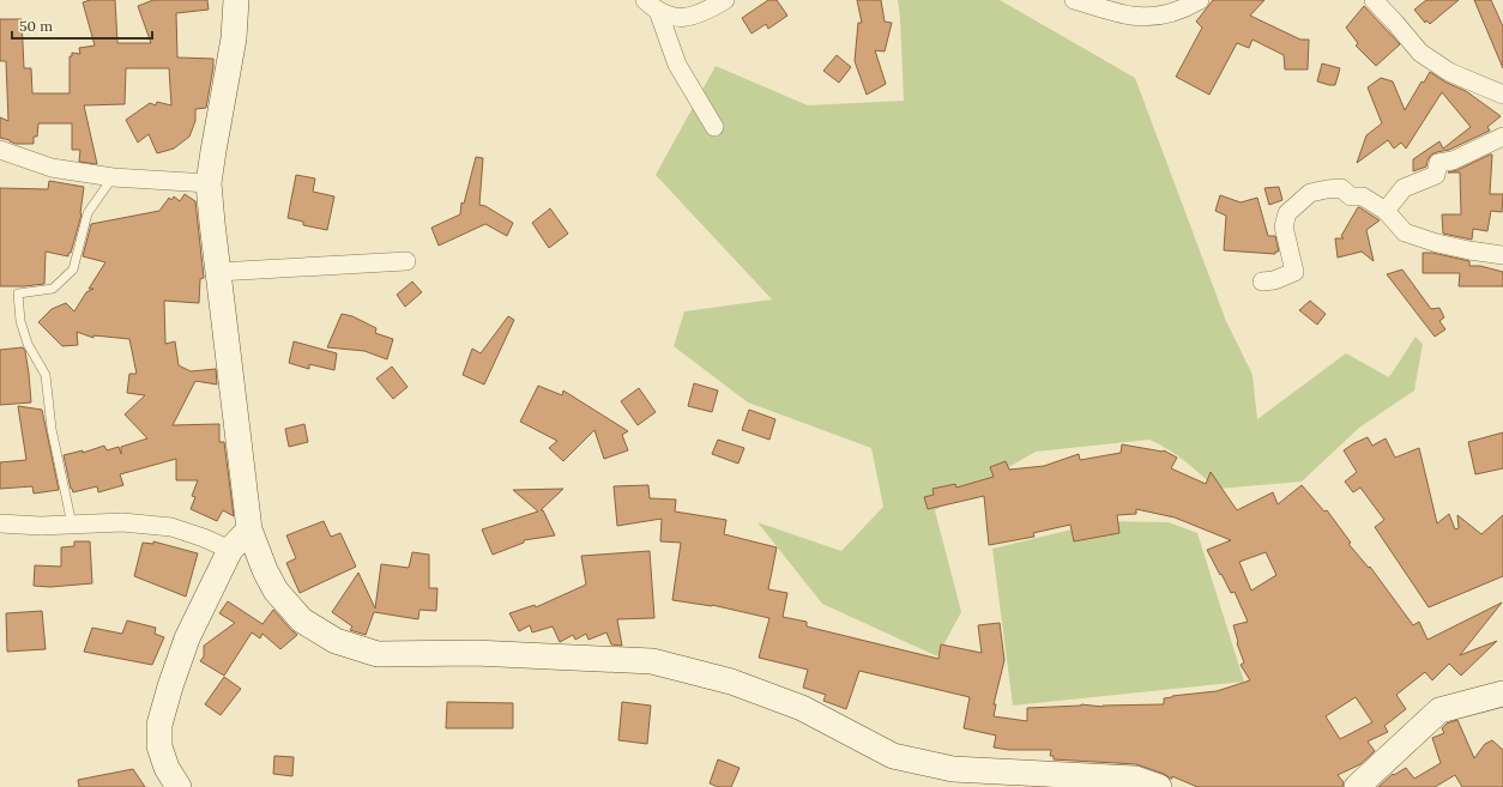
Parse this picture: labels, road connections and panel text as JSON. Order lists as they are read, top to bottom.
{
  "scale_bar": "50 m"
}
